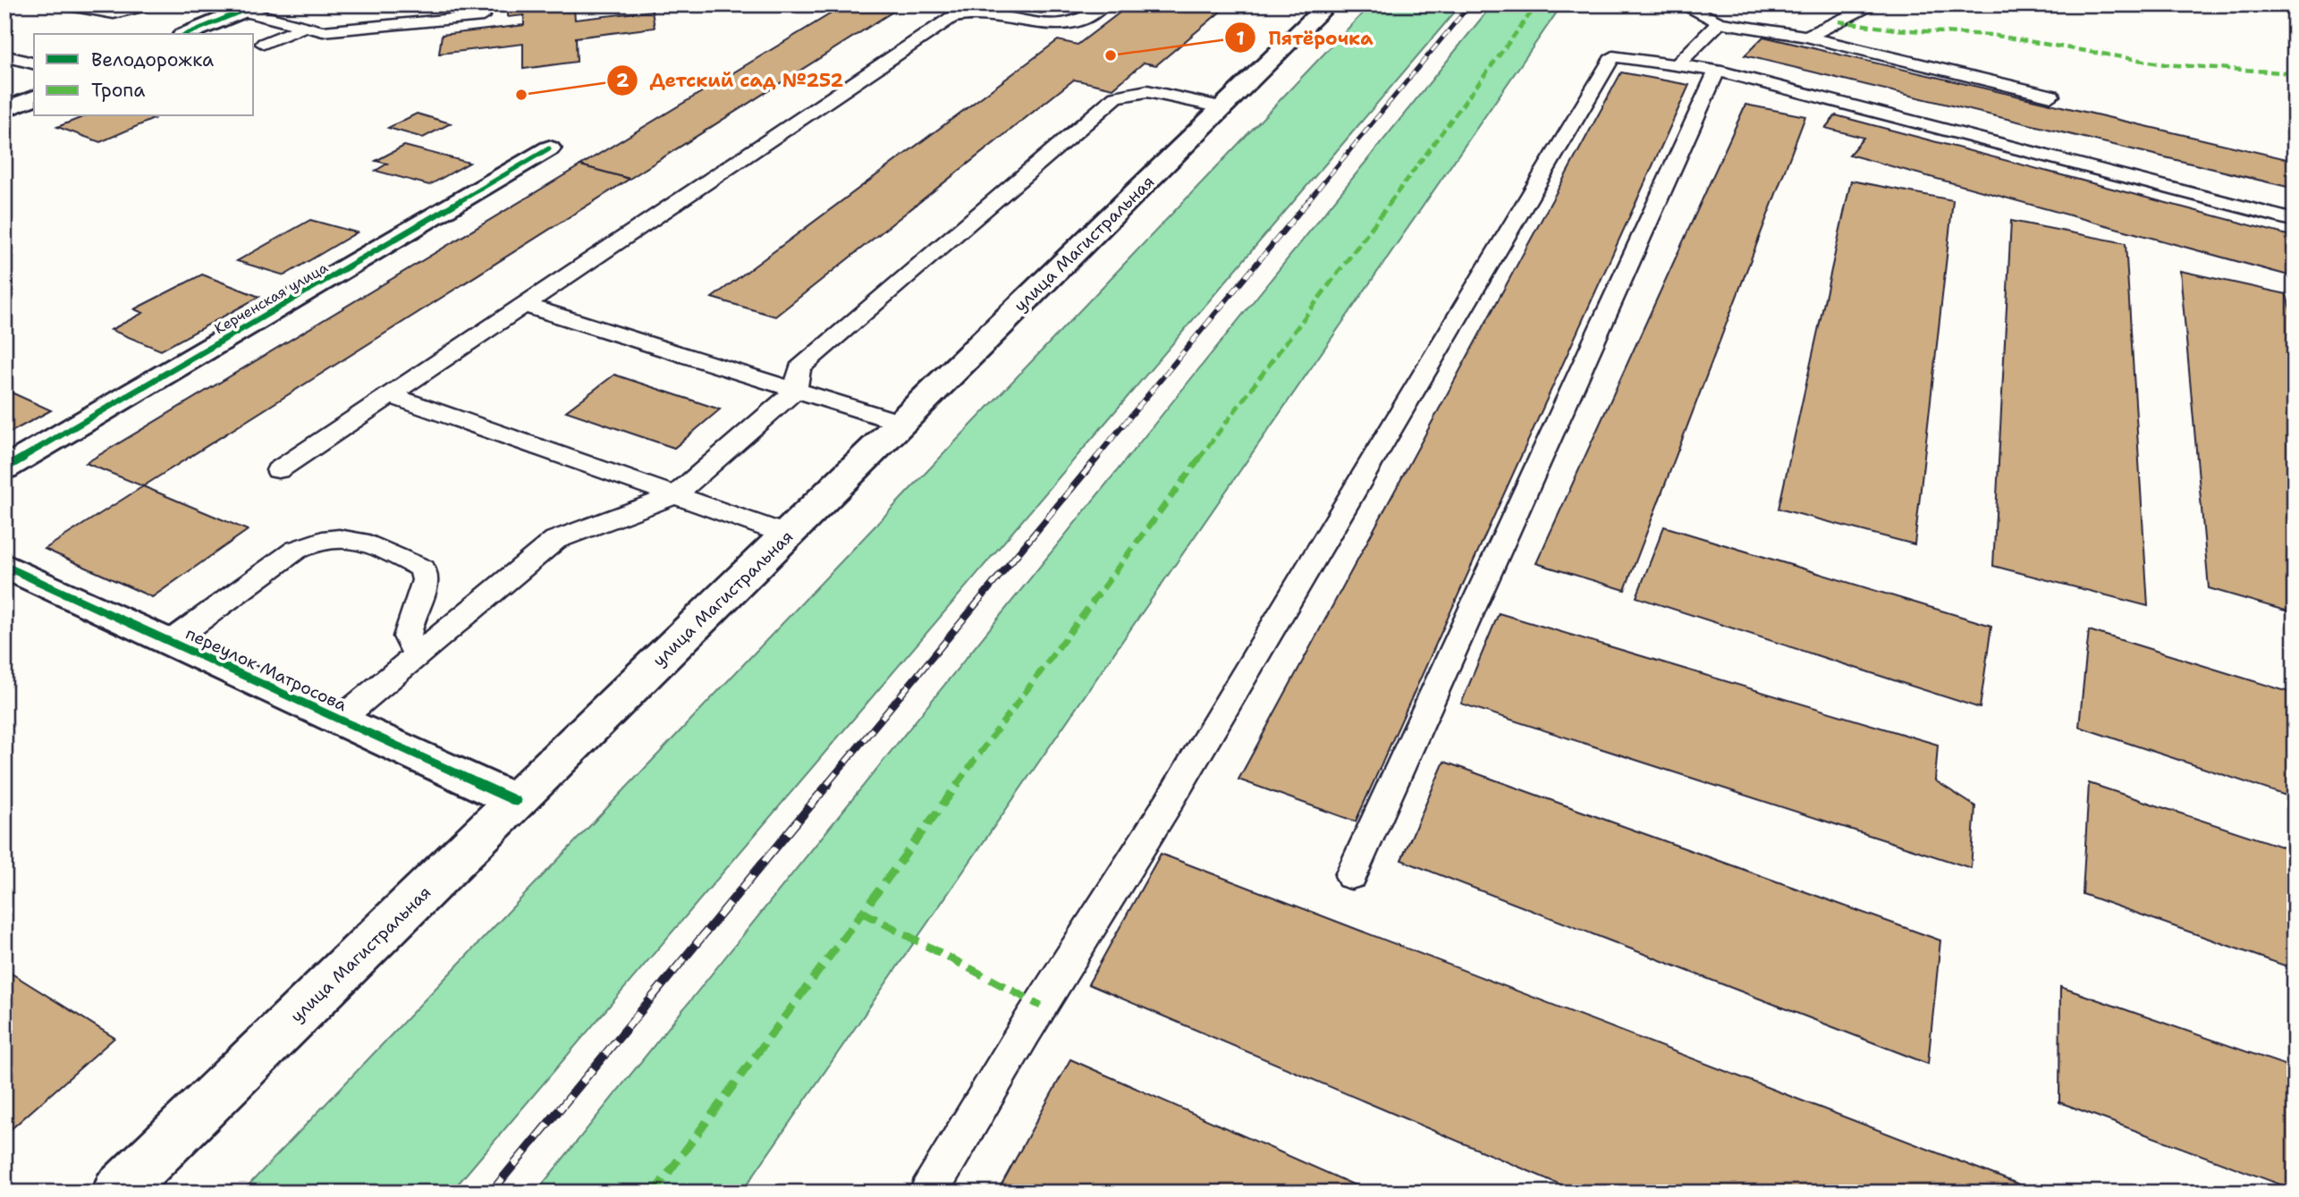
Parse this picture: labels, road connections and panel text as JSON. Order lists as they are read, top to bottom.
{
  "streets": {
    "main road": ["улица Магистральная", "Керченская улица", "переулок Матросова"]
  },
  "crossings": [
    ["улица Магистральная", "переулок Матросова"]
  ],
  "places": ["Пятёрочка", "Детский сад №252"],
  "legend": ["Велодорожка", "Тропа"]
}
